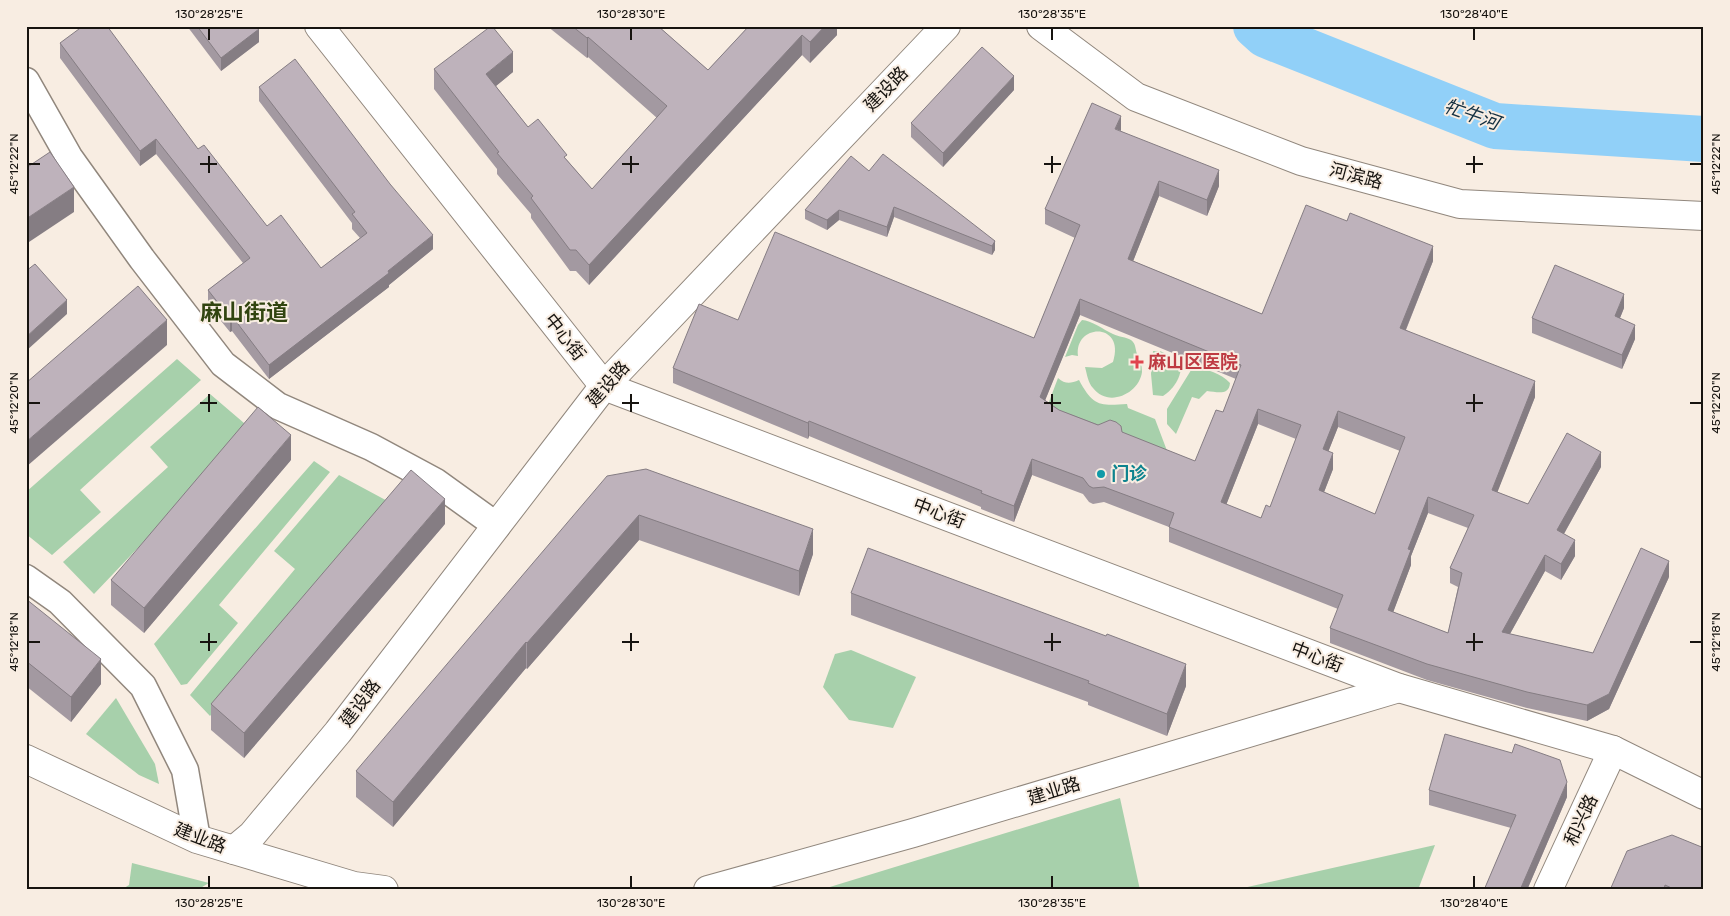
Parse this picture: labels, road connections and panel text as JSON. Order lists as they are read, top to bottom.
{
  "streets": {
    "street": [
      "建设路",
      "河滨路",
      "中心街",
      "建业路",
      "和兴路"
    ]
  },
  "crossings": [
    ["建设路", "中心街"],
    ["建设路", "建业路"],
    ["中心街", "建业路"],
    ["中心街", "和兴路"]
  ],
  "districts": ["麻山街道"],
  "water": ["牤牛河"],
  "places": {
    "health": ["麻山区医院"],
    "other": ["门诊"]
  },
  "coordinates": [
    "130°28'25\"E",
    "130°28'30\"E",
    "130°28'35\"E",
    "130°28'40\"E",
    "45°12'22\"N",
    "45°12'20\"N",
    "45°12'18\"N"
  ]
}
